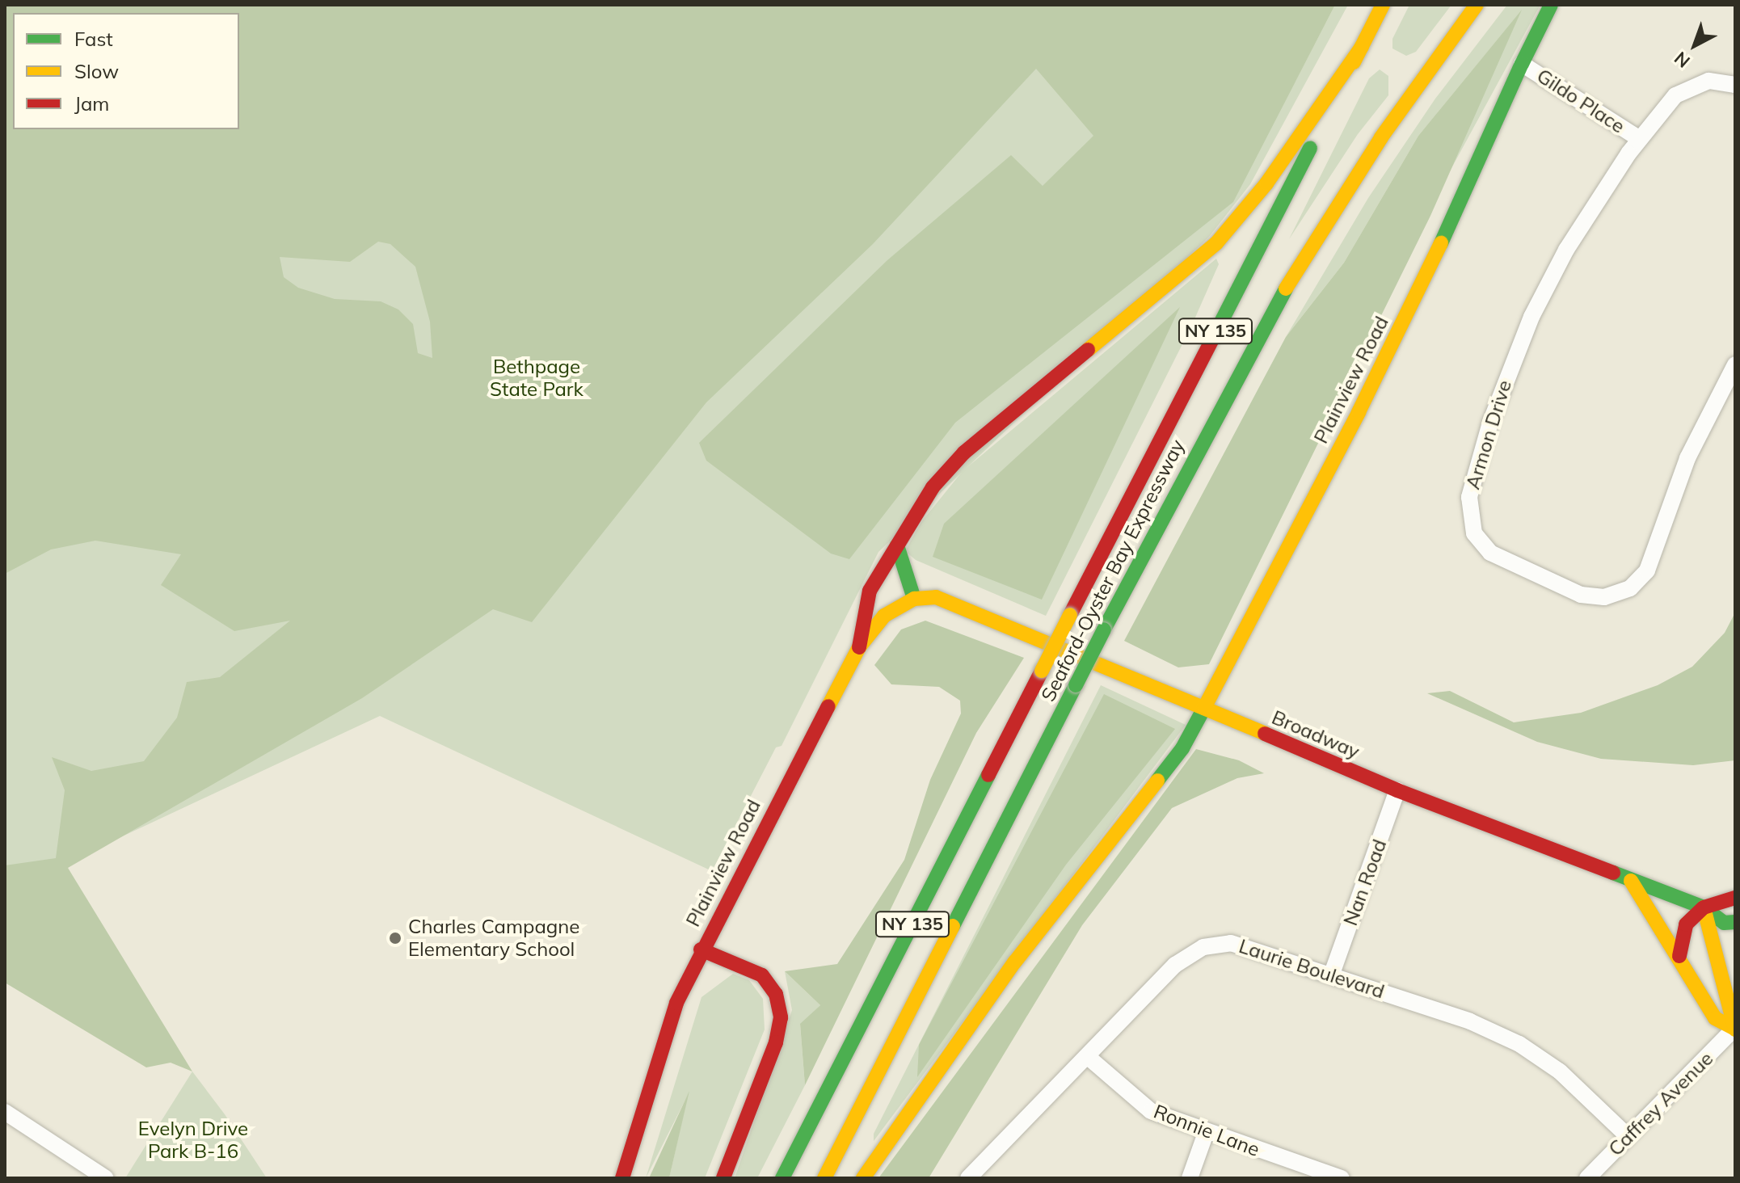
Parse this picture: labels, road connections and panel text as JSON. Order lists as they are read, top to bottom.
{
  "streets": {
    "main road": [
      "NY 135",
      "Plainview Road",
      "Seaford-Oyster Bay Expressway",
      "Broadway"
    ],
    "street": [
      "Gildo Place",
      "Armon Drive",
      "Nan Road",
      "Laurie Boulevard",
      "Caffrey Avenue",
      "Ronnie Lane"
    ]
  },
  "crossings": [
    ["Gildo Place", "Plainview Road"],
    ["Gildo Place", "Armon Drive"],
    ["Plainview Road", "Broadway"],
    ["Broadway", "Nan Road"],
    ["Nan Road", "Laurie Boulevard"],
    ["Laurie Boulevard", "Caffrey Avenue"],
    ["Laurie Boulevard", "Ronnie Lane"]
  ],
  "parks": ["Bethpage State Park", "Evelyn Drive Park B-16"],
  "places": ["Charles Campagne Elementary School"],
  "legend": ["Fast", "Slow", "Jam"],
  "north": "bottom left"
}
